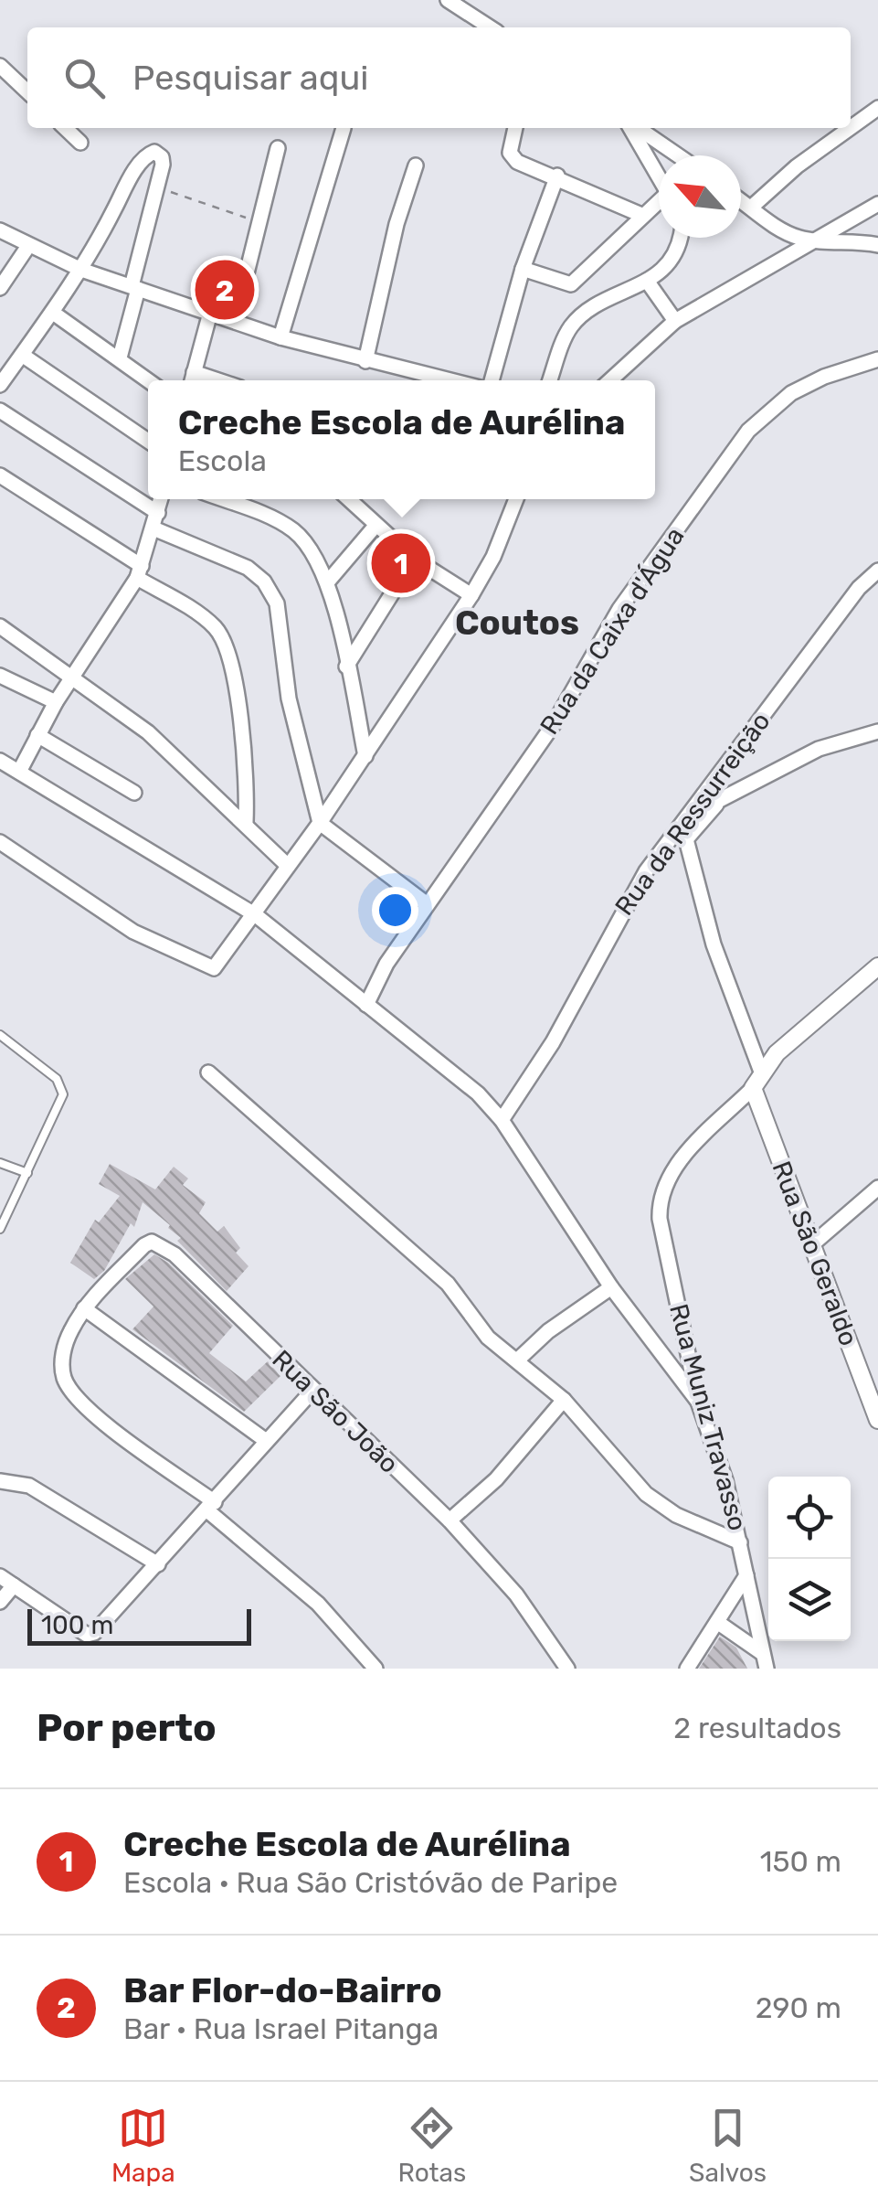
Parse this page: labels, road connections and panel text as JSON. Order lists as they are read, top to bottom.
{
  "streets": {
    "street": [
      "Rua da Caixa d'Água",
      "Rua da Ressurreição",
      "Rua São Geraldo",
      "Rua São João",
      "Rua Muniz Travasso"
    ]
  },
  "crossings": [
    ["Rua São Geraldo", "Rua Muniz Travasso"]
  ],
  "districts": ["Coutos"],
  "scale_bar": "100 m",
  "north": "top left",
  "page": {
    "search": "Pesquisar aqui",
    "pins": ["2", "1"],
    "popup": ["Creche Escola de Aurélina", "Escola"],
    "scale": "100 m",
    "heading": ["Por perto", "2 resultados"],
    "list": [
      {
        "mark": "1",
        "name": "Creche Escola de Aurélina",
        "note": "Escola · Rua São Cristóvão de Paripe",
        "value": "150 m"
      },
      {
        "mark": "2",
        "name": "Bar Flor-do-Bairro",
        "note": "Bar · Rua Israel Pitanga",
        "value": "290 m"
      }
    ],
    "nav": ["Mapa", "Rotas", "Salvos"]
  }
}
